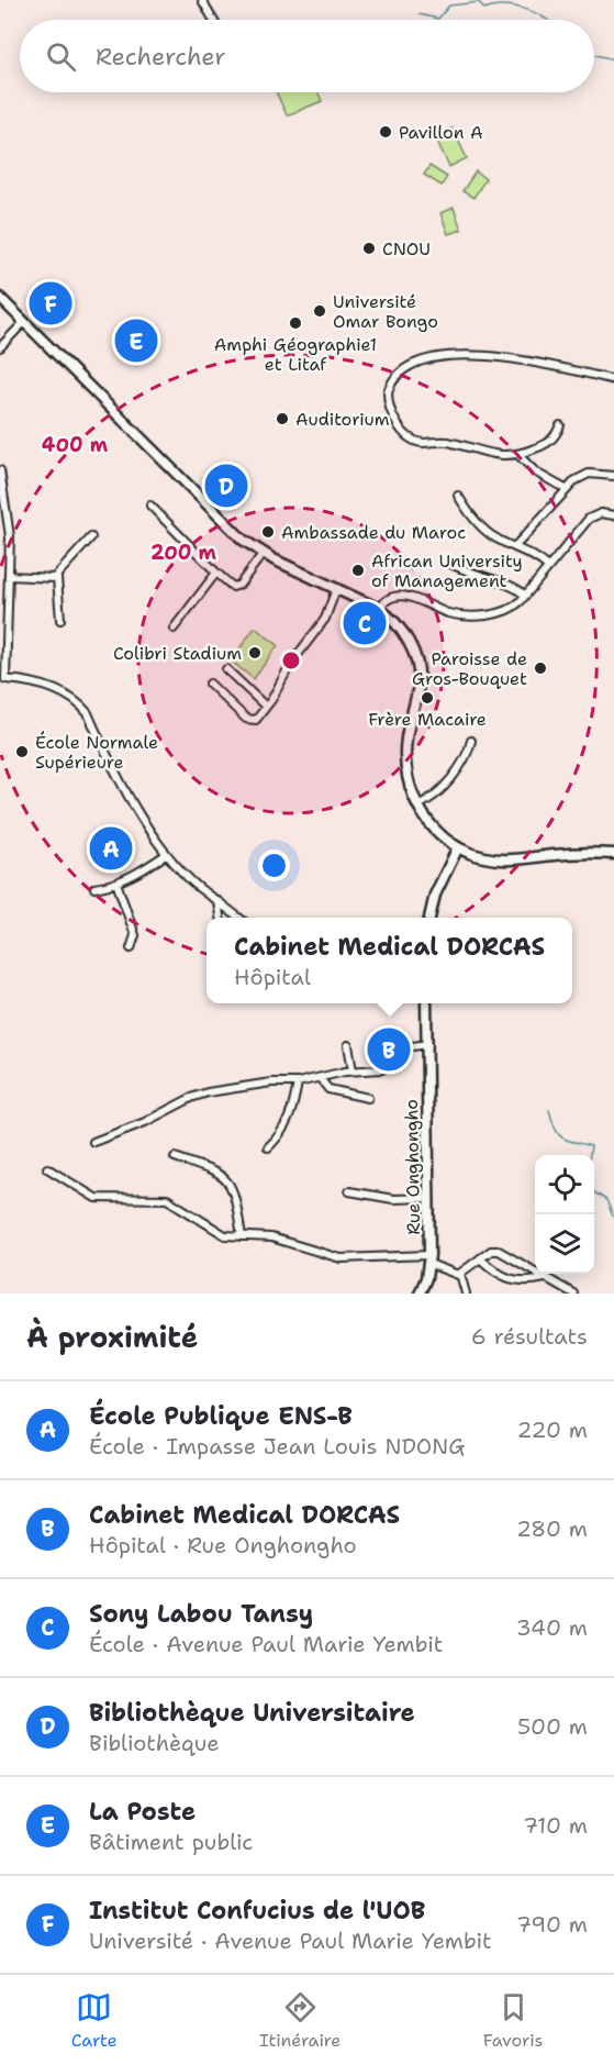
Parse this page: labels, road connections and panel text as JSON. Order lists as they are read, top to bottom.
{
  "streets": {
    "main road": ["Rue Onghongho"]
  },
  "places": [
    "Pavillon A",
    "CNOU",
    "Université Omar Bongo",
    "Amphi Géographie1 et Litaf",
    "Auditorium",
    "Ambassade du Maroc",
    "African University of Management",
    "Colibri Stadium",
    "Paroisse de Gros-Bouquet",
    "Frère Macaire",
    "École Normale Supérieure"
  ],
  "page": {
    "search": "Rechercher",
    "pins": [
      "F",
      "E",
      "D",
      "C",
      "A",
      "B"
    ],
    "popup": ["Cabinet Medical DORCAS", "Hôpital"],
    "heading": ["À proximité", "6 résultats"],
    "list": [
      {
        "mark": "A",
        "name": "École Publique ENS-B",
        "note": "École · Impasse Jean Louis NDONG",
        "value": "220 m"
      },
      {
        "mark": "B",
        "name": "Cabinet Medical DORCAS",
        "note": "Hôpital · Rue Onghongho",
        "value": "280 m"
      },
      {
        "mark": "C",
        "name": "Sony Labou Tansy",
        "note": "École · Avenue Paul Marie Yembit",
        "value": "340 m"
      },
      {
        "mark": "D",
        "name": "Bibliothèque Universitaire",
        "note": "Bibliothèque",
        "value": "500 m"
      },
      {
        "mark": "E",
        "name": "La Poste",
        "note": "Bâtiment public",
        "value": "710 m"
      },
      {
        "mark": "F",
        "name": "Institut Confucius de l'UOB",
        "note": "Université · Avenue Paul Marie Yembit",
        "value": "790 m"
      }
    ],
    "nav": ["Carte", "Itinéraire", "Favoris"]
  },
  "rings": ["400 m", "200 m"]
}
